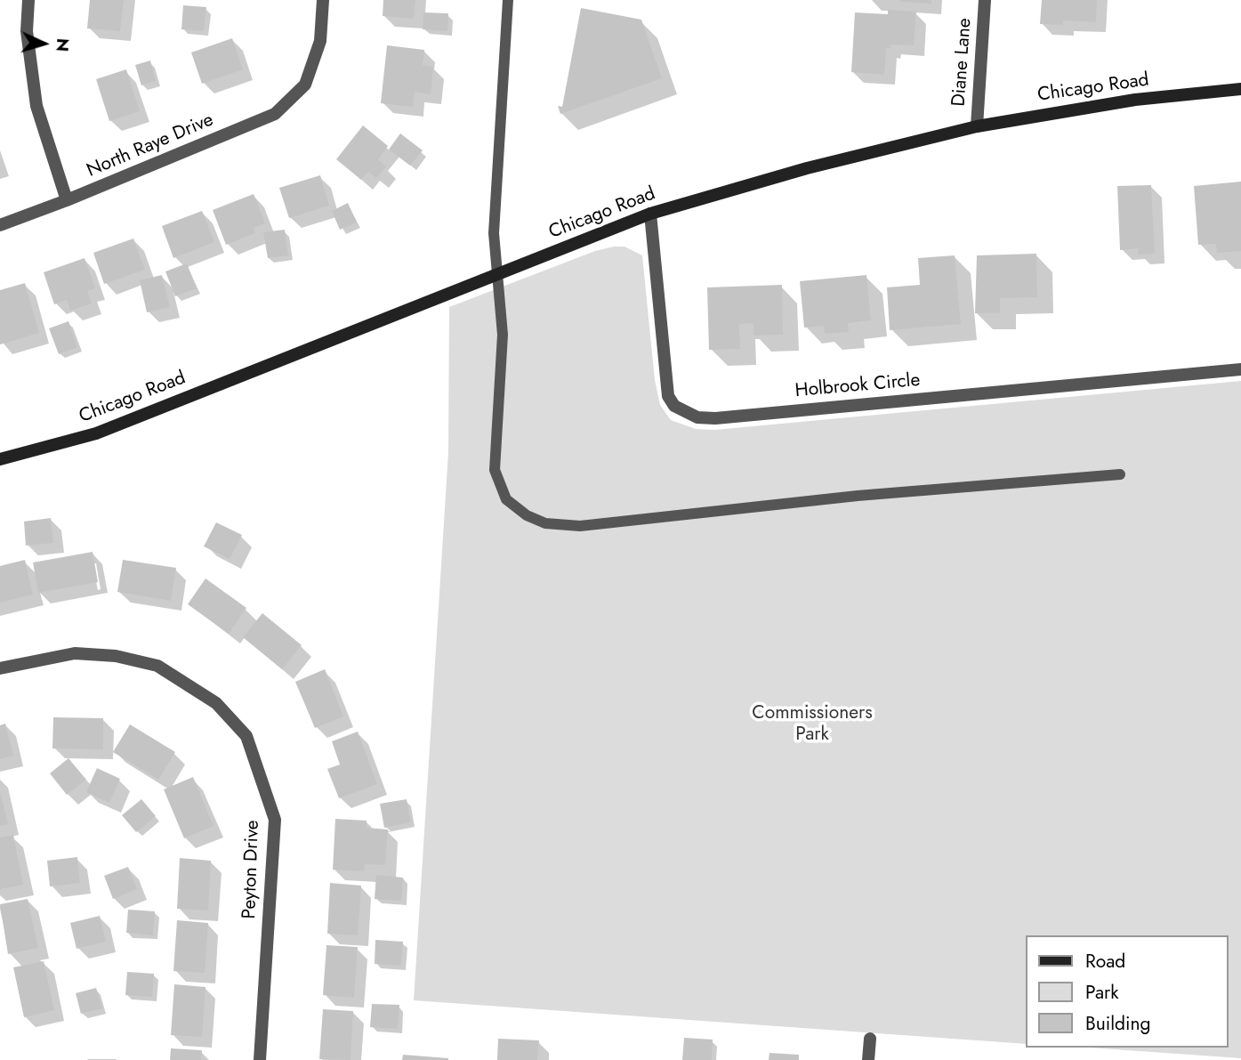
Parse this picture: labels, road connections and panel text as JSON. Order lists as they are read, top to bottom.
{
  "streets": {
    "street": [
      "Diane Lane",
      "Chicago Road",
      "North Raye Drive",
      "Holbrook Circle",
      "Peyton Drive"
    ]
  },
  "crossings": [
    ["Diane Lane", "Chicago Road"],
    ["Chicago Road", "Holbrook Circle"]
  ],
  "parks": ["Commissioners Park"],
  "legend": ["Road", "Park", "Building"],
  "north": "right"
}
